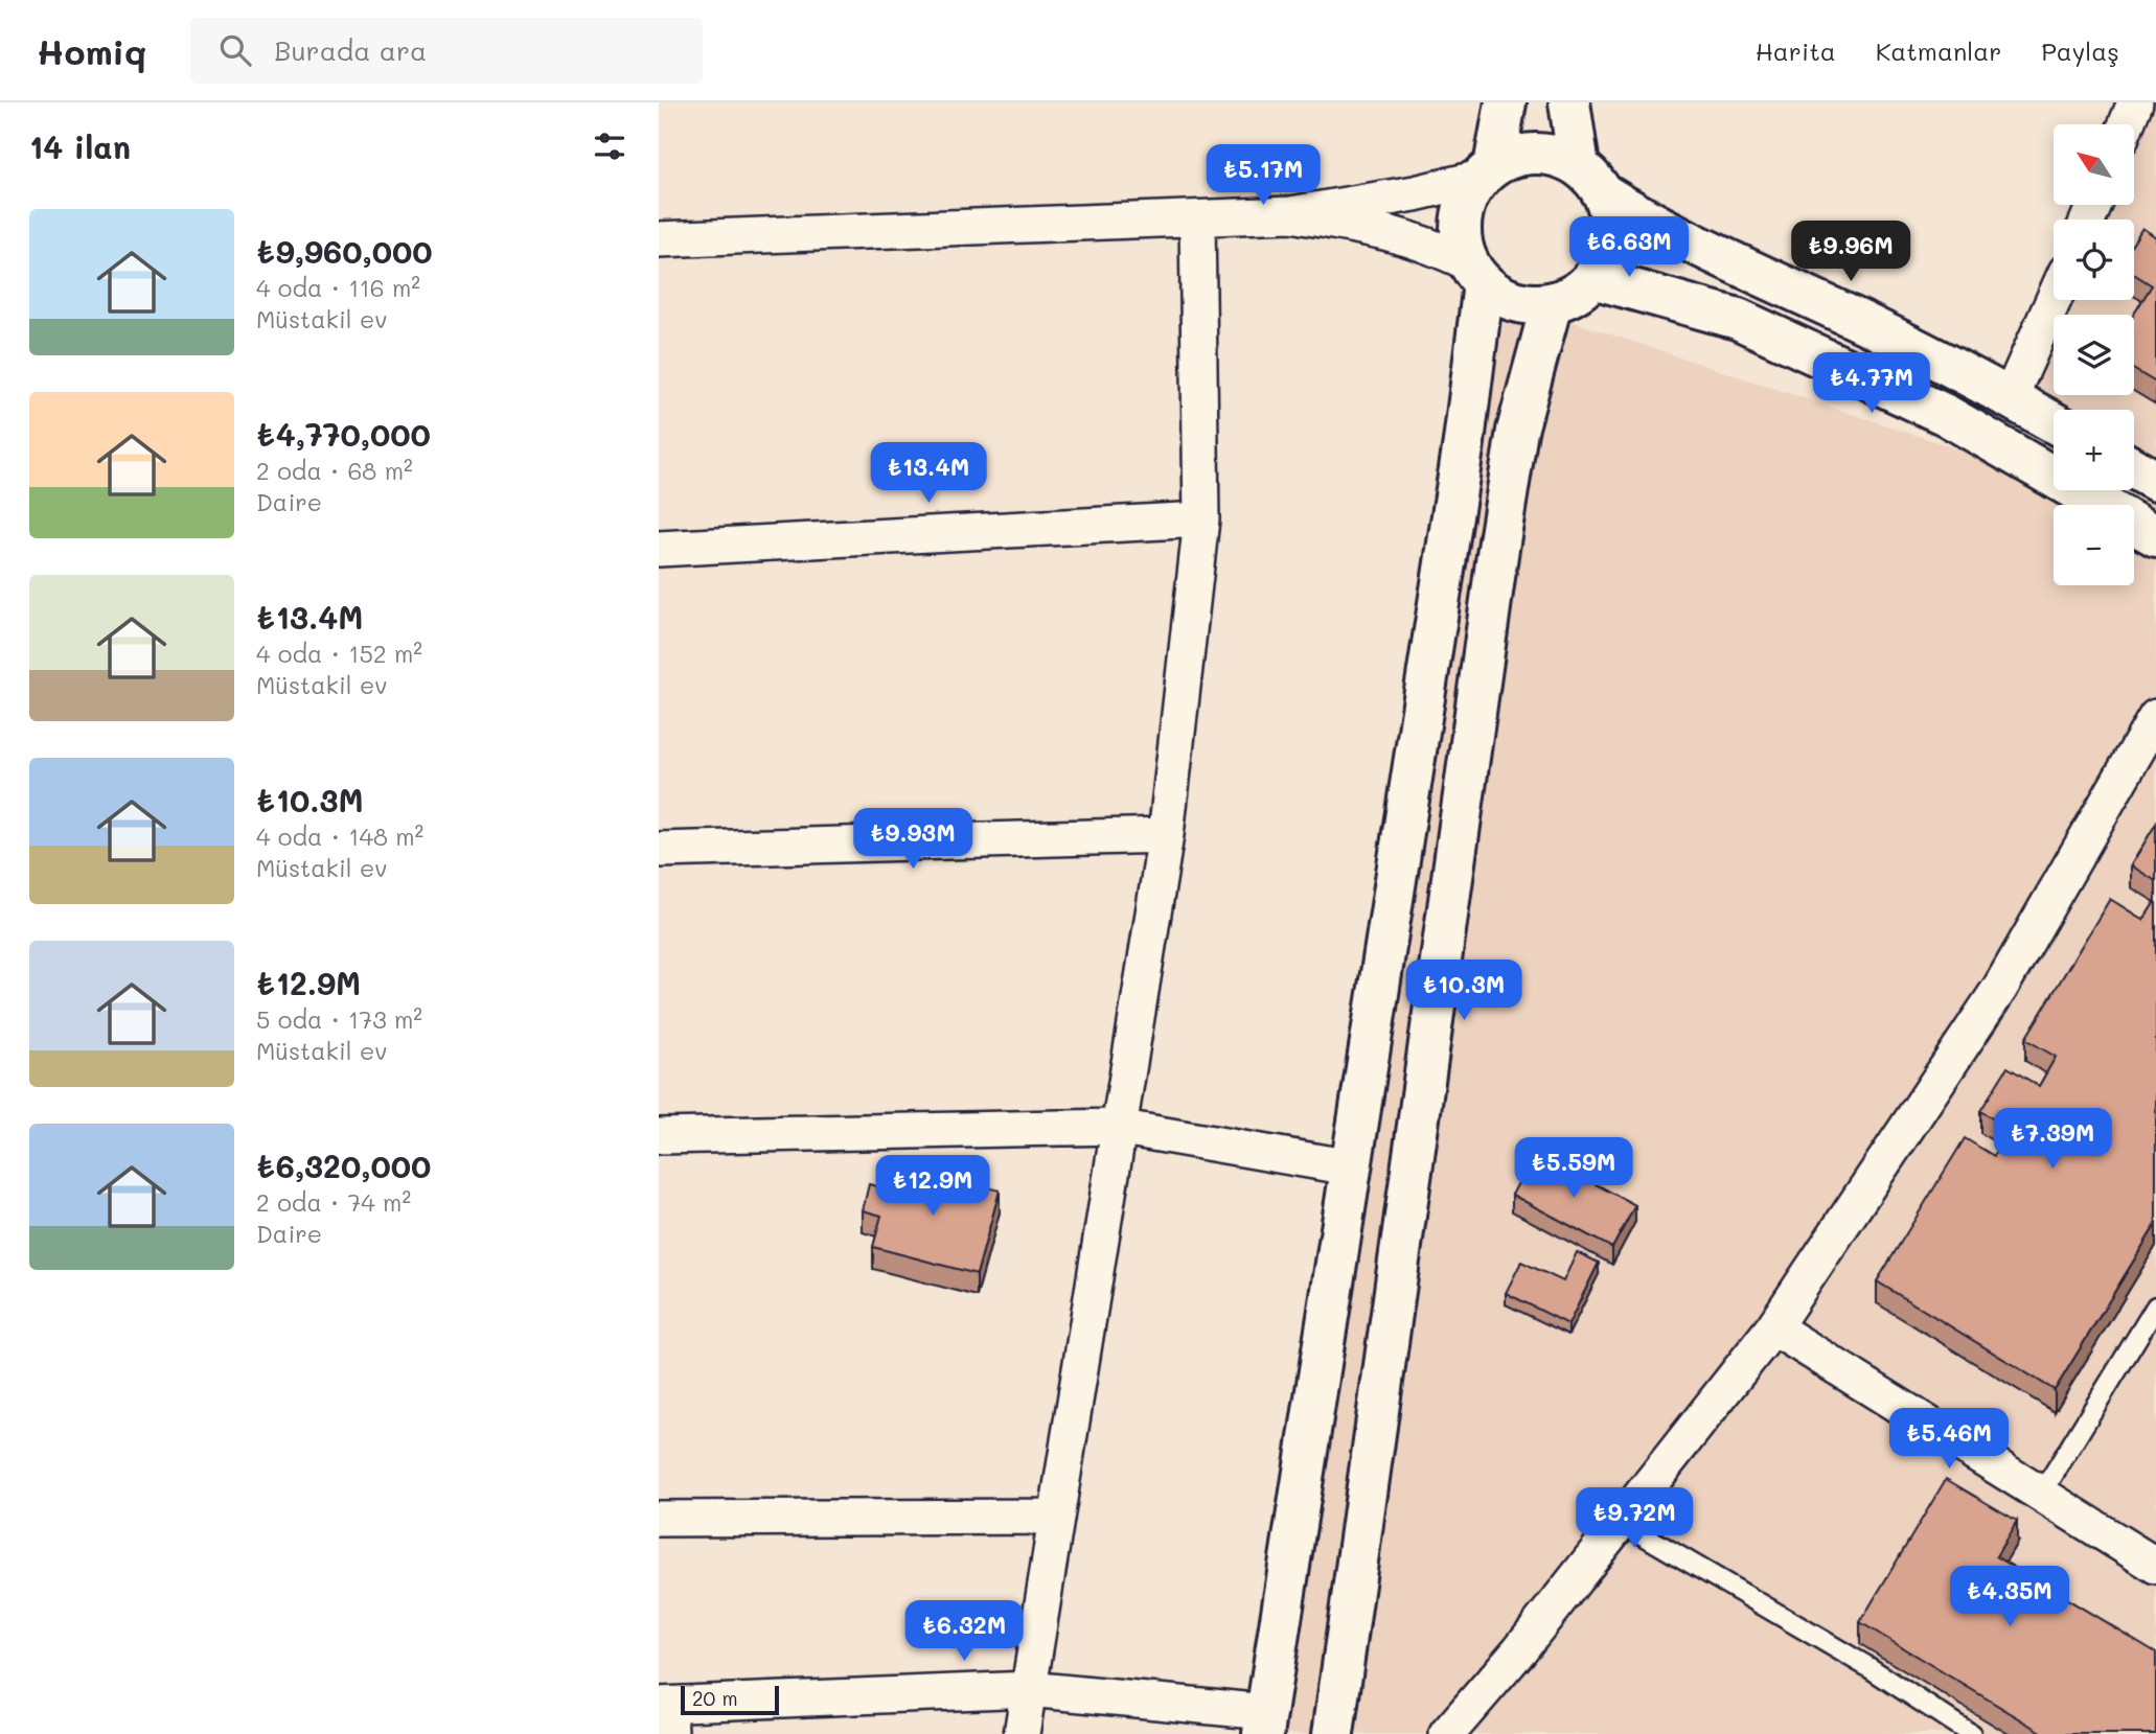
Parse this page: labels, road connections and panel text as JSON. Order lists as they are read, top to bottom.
{
  "scale_bar": "20 m",
  "north": "top left",
  "page": {
    "header": "Homiq",
    "search": "Burada ara",
    "nav": ["Harita", "Katmanlar", "Paylaş"],
    "heading": "14 ilan",
    "map_buttons": ["+", "−"],
    "price": [
      "₺5.17M",
      "₺6.63M",
      "₺9.96M",
      "₺4.77M",
      "₺13.4M",
      "₺9.93M",
      "₺10.3M",
      "₺7.39M",
      "₺5.59M",
      "₺12.9M",
      "₺5.46M",
      "₺9.72M",
      "₺4.35M",
      "₺6.32M"
    ],
    "list": [
      {
        "name": "₺9,960,000",
        "note": "4 oda · 116 m² · Müstakil ev"
      },
      {
        "name": "₺4,770,000",
        "note": "2 oda · 68 m² · Daire"
      },
      {
        "name": "₺13.4M",
        "note": "4 oda · 152 m² · Müstakil ev"
      },
      {
        "name": "₺10.3M",
        "note": "4 oda · 148 m² · Müstakil ev"
      },
      {
        "name": "₺12.9M",
        "note": "5 oda · 173 m² · Müstakil ev"
      },
      {
        "name": "₺6,320,000",
        "note": "2 oda · 74 m² · Daire"
      }
    ],
    "scale": "20 m"
  }
}
